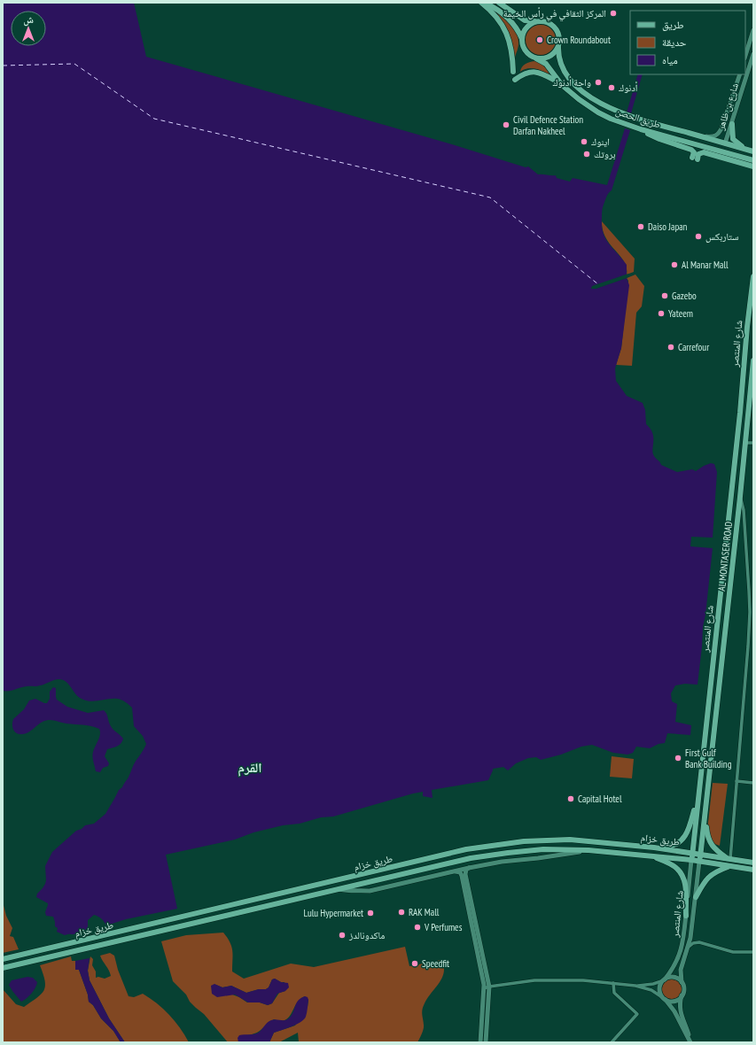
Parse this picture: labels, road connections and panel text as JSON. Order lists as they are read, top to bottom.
{
  "streets": {
    "main road": [
      "طريق الحصن",
      "شارع المنتصر",
      "AL MONTASER ROAD",
      "طريق خزام"
    ],
    "street": ["شارع بن ظاهر"]
  },
  "crossings": [
    ["شارع بن ظاهر", "طريق الحصن"],
    ["شارع المنتصر", "AL MONTASER ROAD"],
    ["شارع المنتصر", "طريق خزام"]
  ],
  "districts": ["القرم"],
  "places": [
    "المركز الثقافي في رأس الخيمة",
    "Crown Roundabout",
    "واحة أدنوك",
    "أدنوك",
    "Civil Defence Station Darfan Nakheel",
    "اينوك",
    "بروتك",
    "Daiso Japan",
    "ستاربكس",
    "Al Manar Mall",
    "Gazebo",
    "Yateem",
    "Carrefour",
    "First Gulf Bank Building",
    "Capital Hotel",
    "RAK Mall",
    "Lulu Hypermarket",
    "V Perfumes",
    "ماكدونالدز",
    "Speedfit"
  ],
  "legend": ["طريق", "حديقة", "مياه"],
  "north": "top"
}
